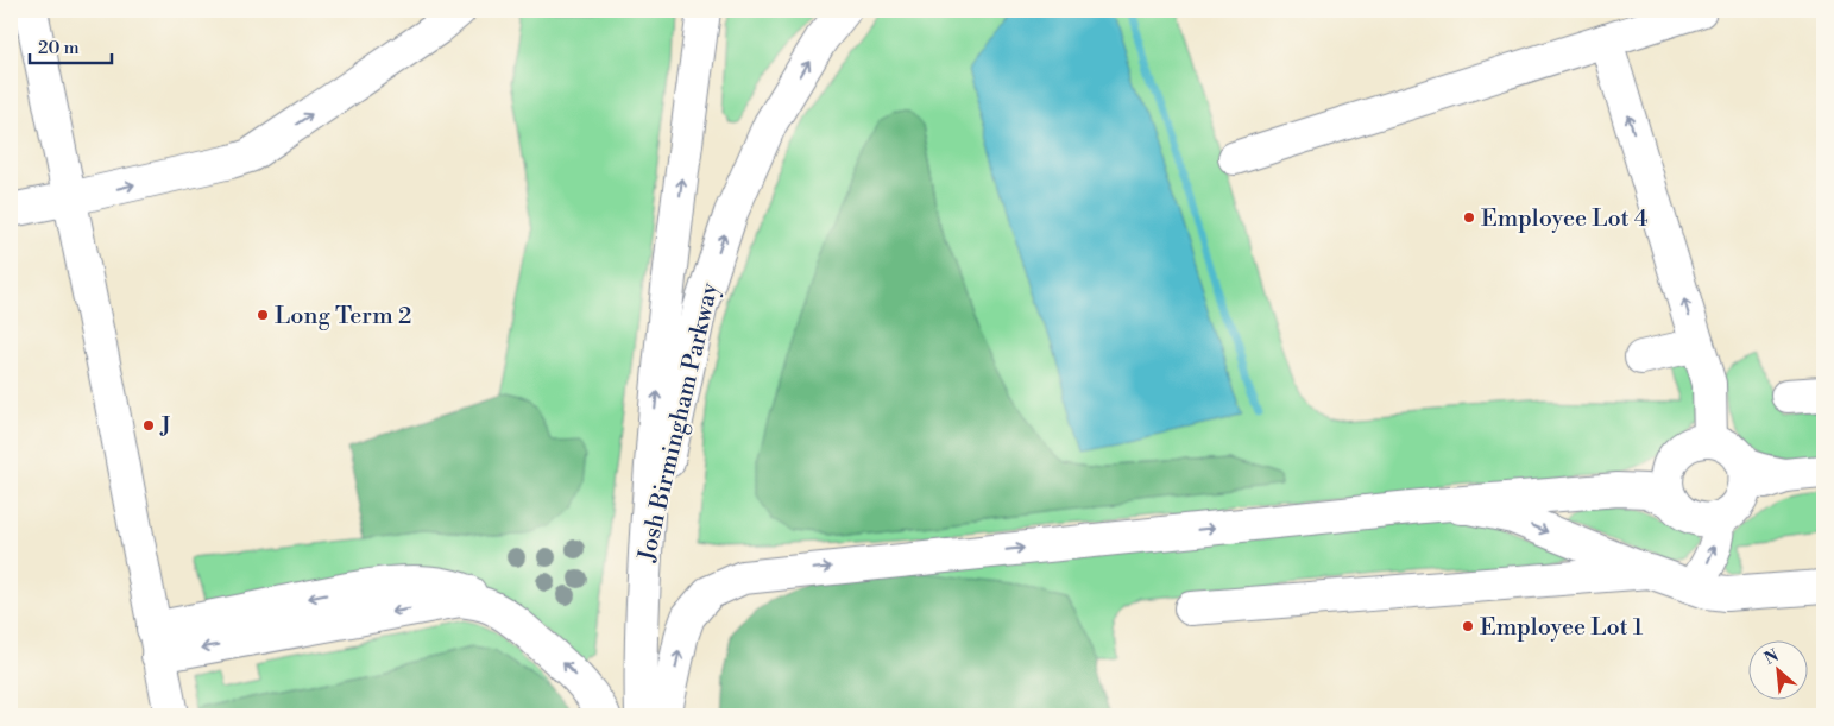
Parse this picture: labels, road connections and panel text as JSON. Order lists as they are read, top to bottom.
{
  "streets": {
    "main road": ["Josh Birmingham Parkway"]
  },
  "one_way": ["Josh Birmingham Parkway"],
  "places": [
    "Employee Lot 4",
    "Long Term 2",
    "J",
    "Employee Lot 1"
  ],
  "scale_bar": "20 m",
  "north": "top left"
}
